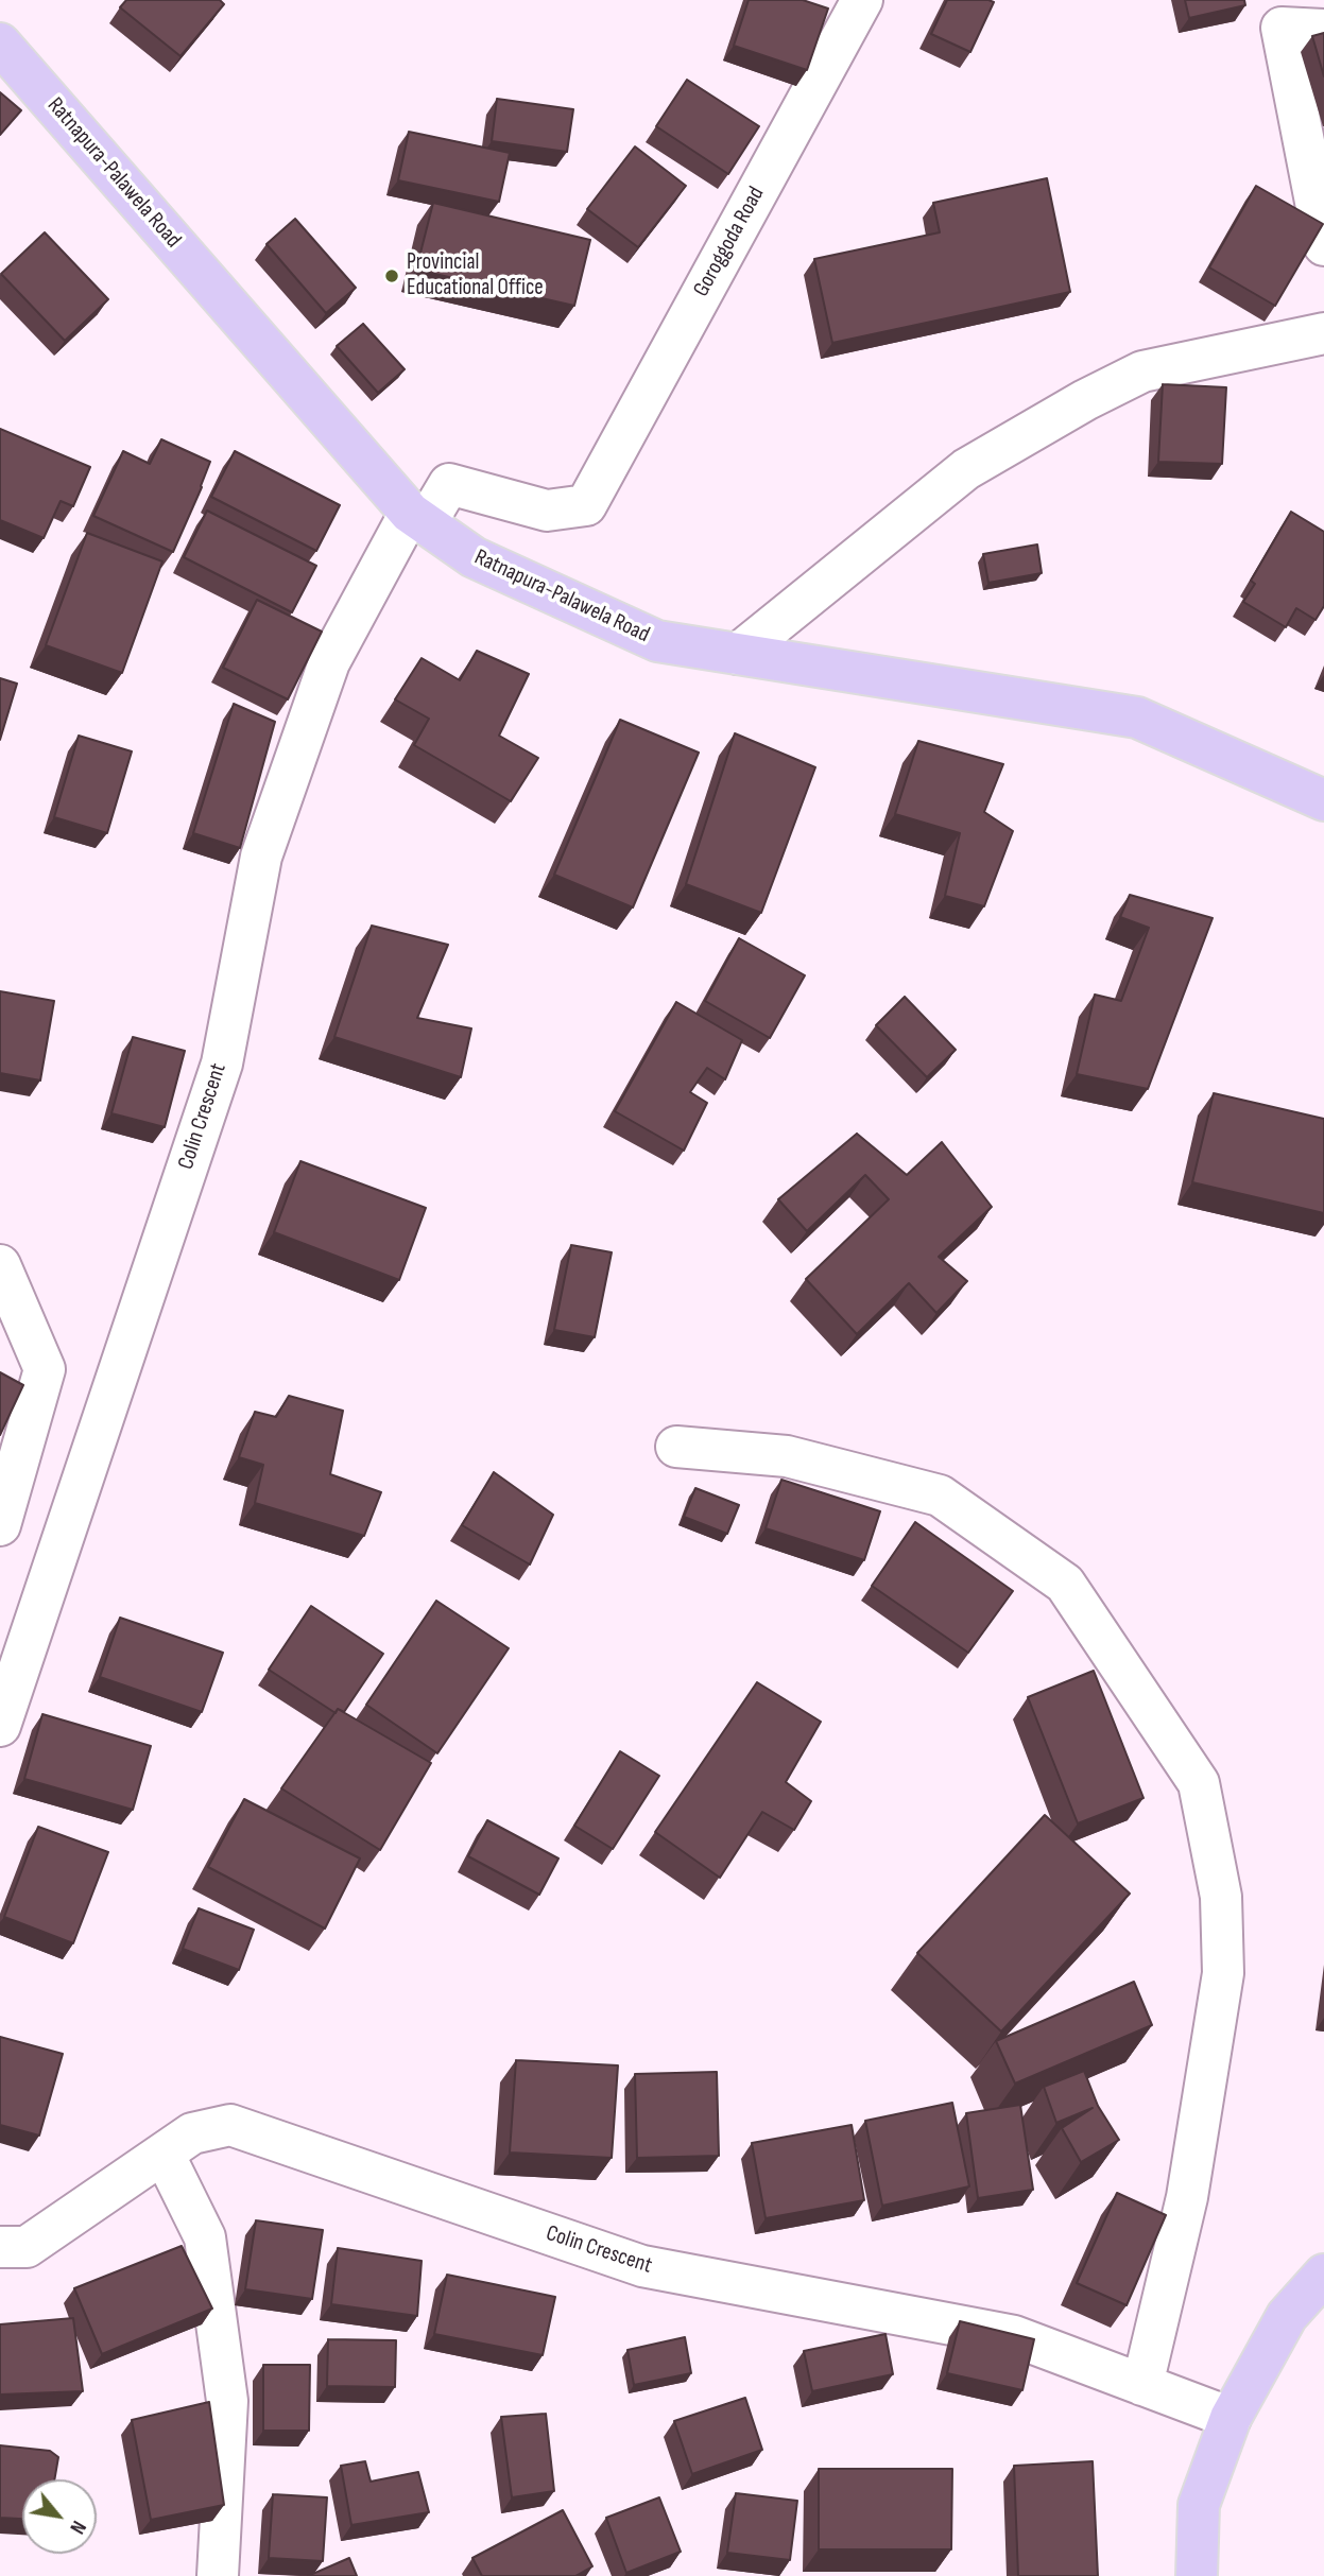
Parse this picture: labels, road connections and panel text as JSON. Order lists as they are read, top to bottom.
{
  "streets": {
    "main road": ["Ratnapura-Palawela Road"],
    "street": ["Goroggoda Road", "Colin Crescent"]
  },
  "crossings": [
    ["Ratnapura-Palawela Road", "Colin Crescent"],
    ["Goroggoda Road", "Colin Crescent"]
  ],
  "places": ["Provincial Educational Office"],
  "north": "bottom right"
}
